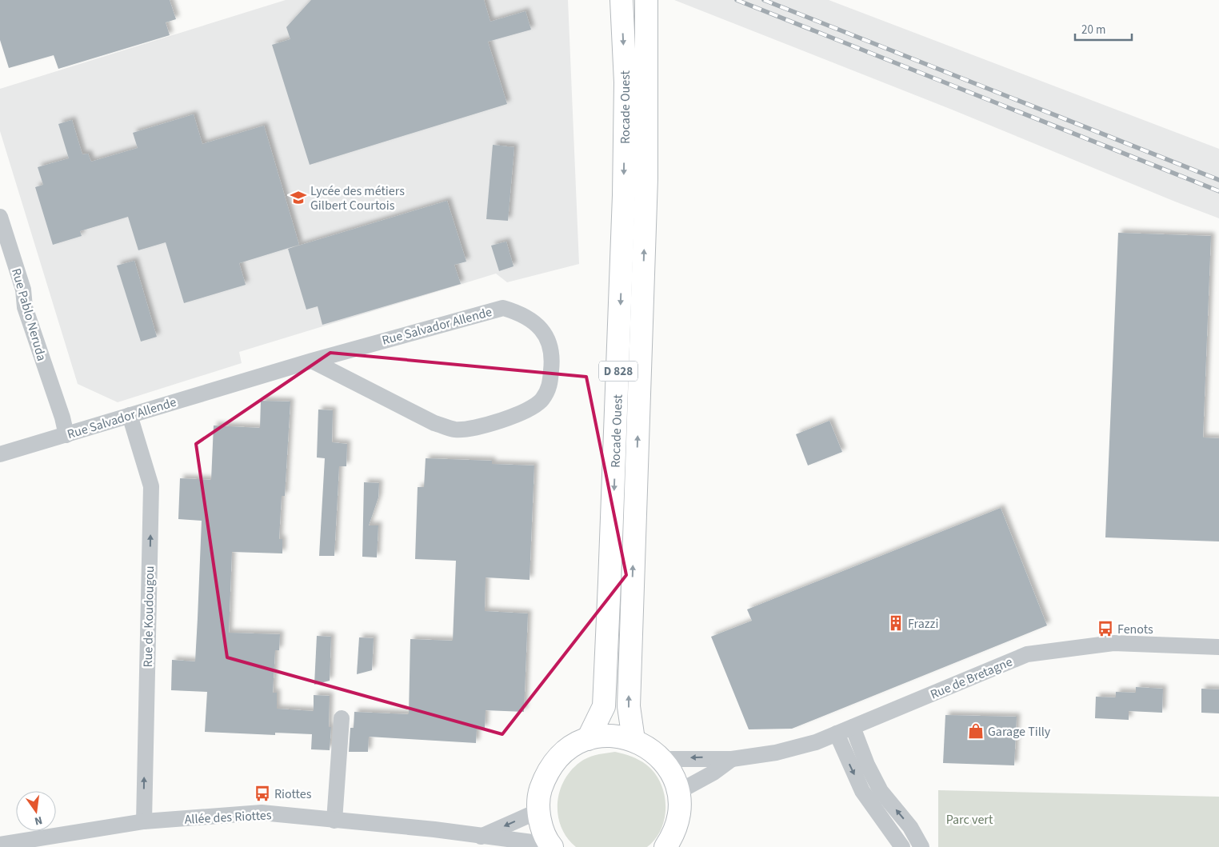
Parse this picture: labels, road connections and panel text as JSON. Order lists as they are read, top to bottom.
{
  "streets": {
    "main road": ["Rocade Ouest", "D 828"],
    "street": [
      "Rue Pablo Neruda",
      "Rue Salvador Allende",
      "Rue de Koudougou",
      "Rue de Bretagne",
      "Allée des Riottes"
    ]
  },
  "crossings": [
    ["Rue Pablo Neruda", "Rue Salvador Allende"],
    ["Rue Salvador Allende", "Rue de Koudougou"],
    ["Rue de Koudougou", "Allée des Riottes"]
  ],
  "one_way": ["Rue de Koudougou"],
  "parks": ["Parc vert"],
  "places": {
    "school or university": ["Lycée des métiers Gilbert Courtois"],
    "building": ["Frazzi"],
    "bus stop": ["Fenots", "Riottes"],
    "shop": ["Garage Tilly"]
  },
  "scale_bar": "20 m",
  "north": "bottom"
}
